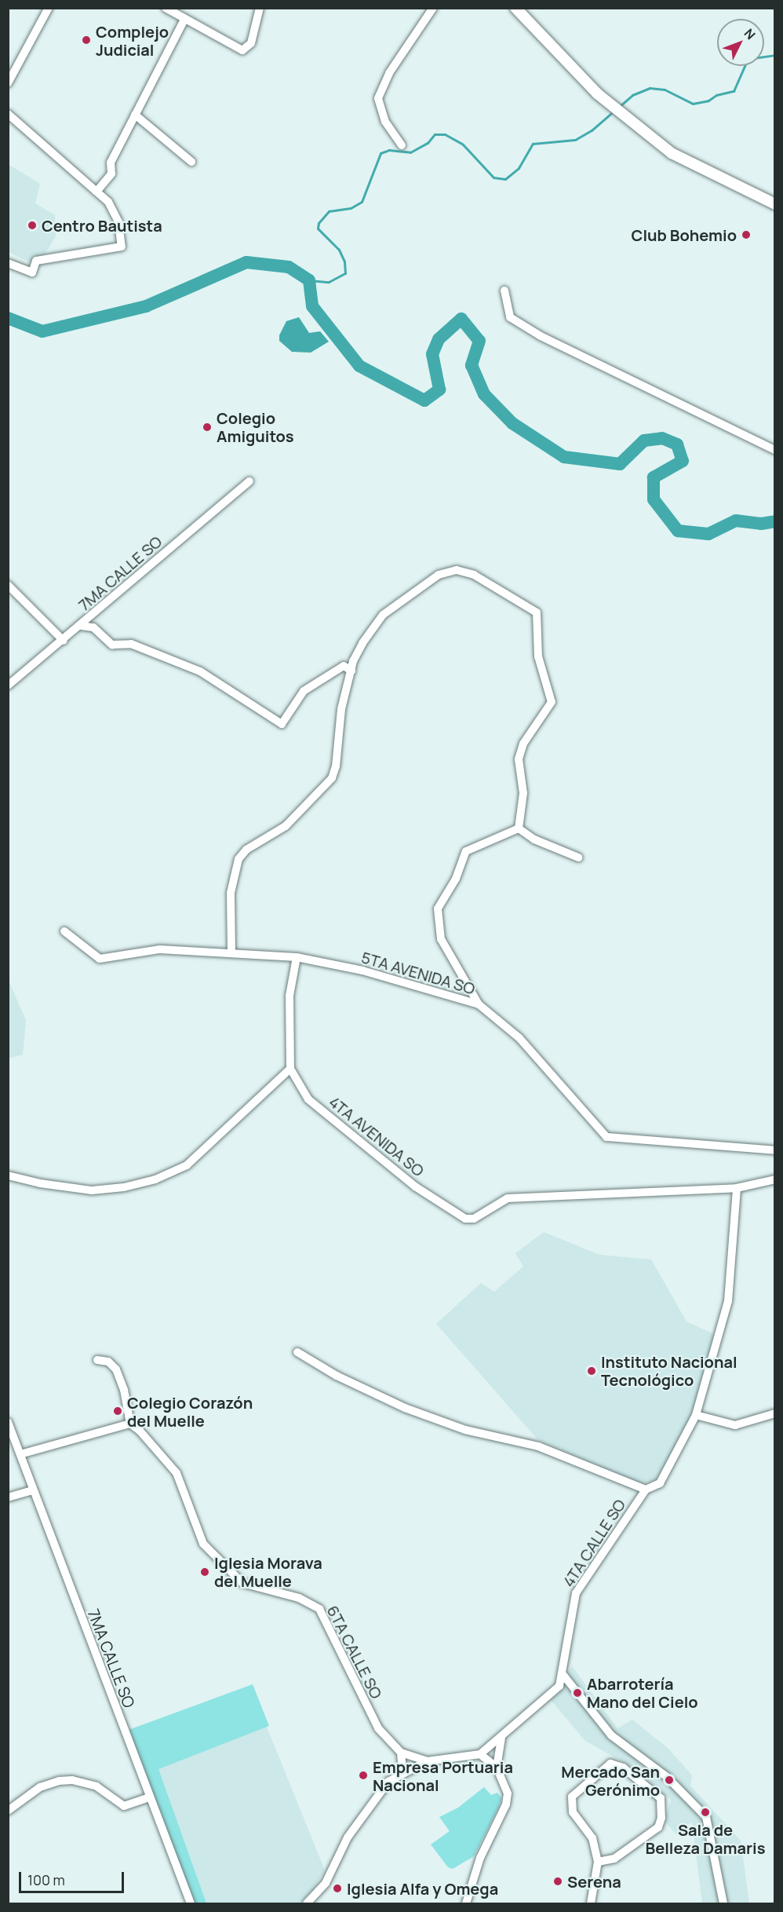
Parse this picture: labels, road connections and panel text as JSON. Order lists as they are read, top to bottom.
{
  "streets": {
    "street": [
      "7MA CALLE SO",
      "5TA AVENIDA SO",
      "4TA AVENIDA SO",
      "4TA CALLE SO",
      "6TA CALLE SO"
    ]
  },
  "crossings": [
    ["4TA AVENIDA SO", "4TA CALLE SO"]
  ],
  "places": [
    "Complejo Judicial",
    "Centro Bautista",
    "Club Bohemio",
    "Colegio Amiguitos",
    "Instituto Nacional Tecnológico",
    "Colegio Corazón del Muelle",
    "Iglesia Morava del Muelle",
    "Abarrotería Mano del Cielo",
    "Empresa Portuaria Nacional",
    "Mercado San Gerónimo",
    "Sala de Belleza Damaris",
    "Serena",
    "Iglesia Alfa y Omega"
  ],
  "scale_bar": "100 m",
  "north": "top right"
}
